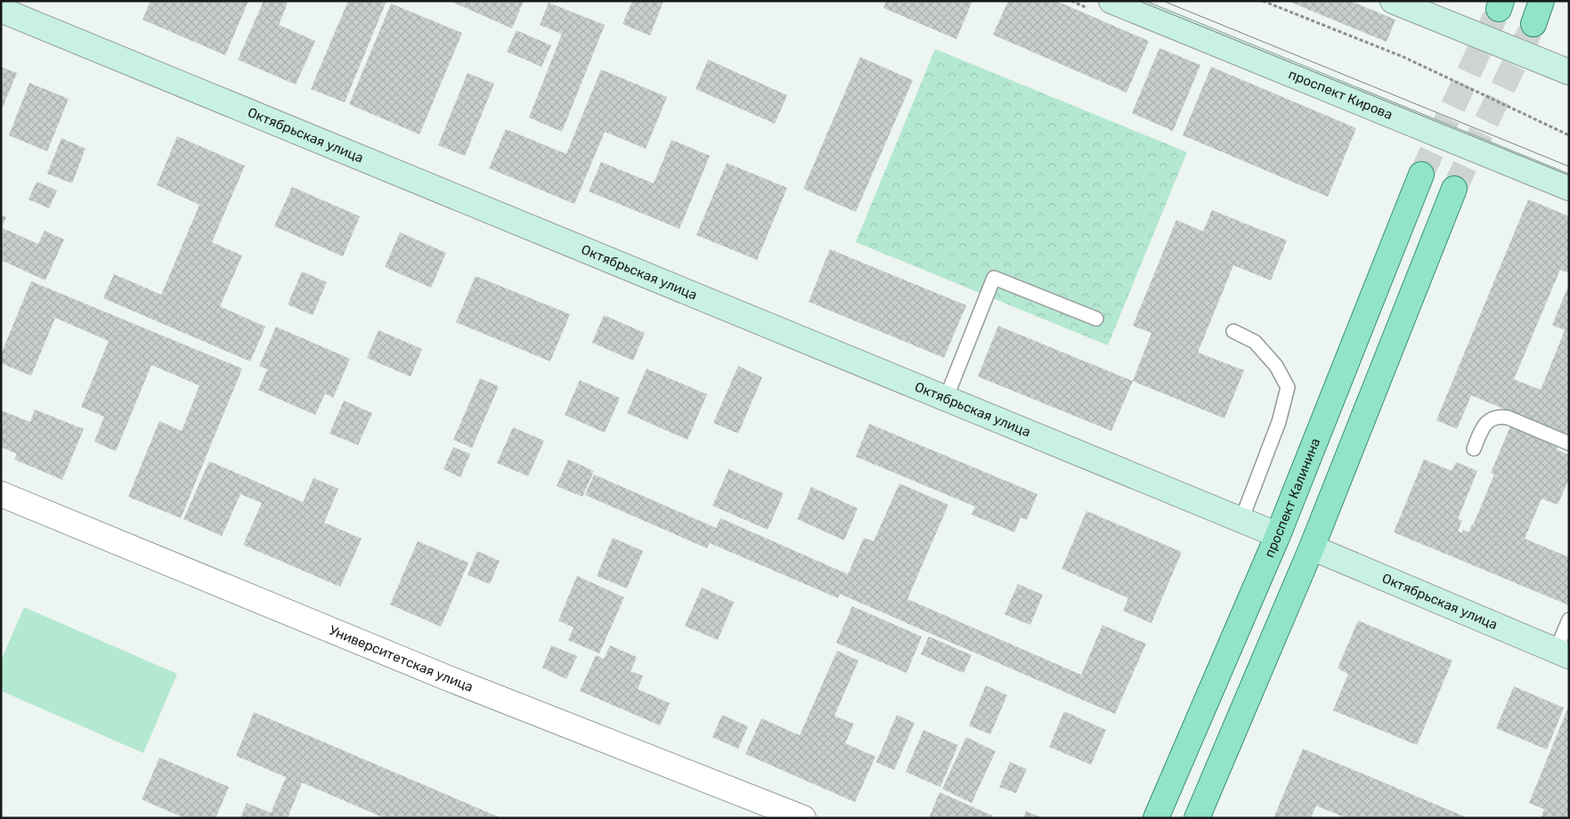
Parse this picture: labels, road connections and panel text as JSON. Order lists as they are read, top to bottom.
{
  "streets": {
    "main road": ["проспект Кирова", "Октябрьская улица", "проспект Калинина"],
    "street": ["Университетская улица"]
  },
  "crossings": [
    ["Октябрьская улица", "проспект Калинина"]
  ]
}
